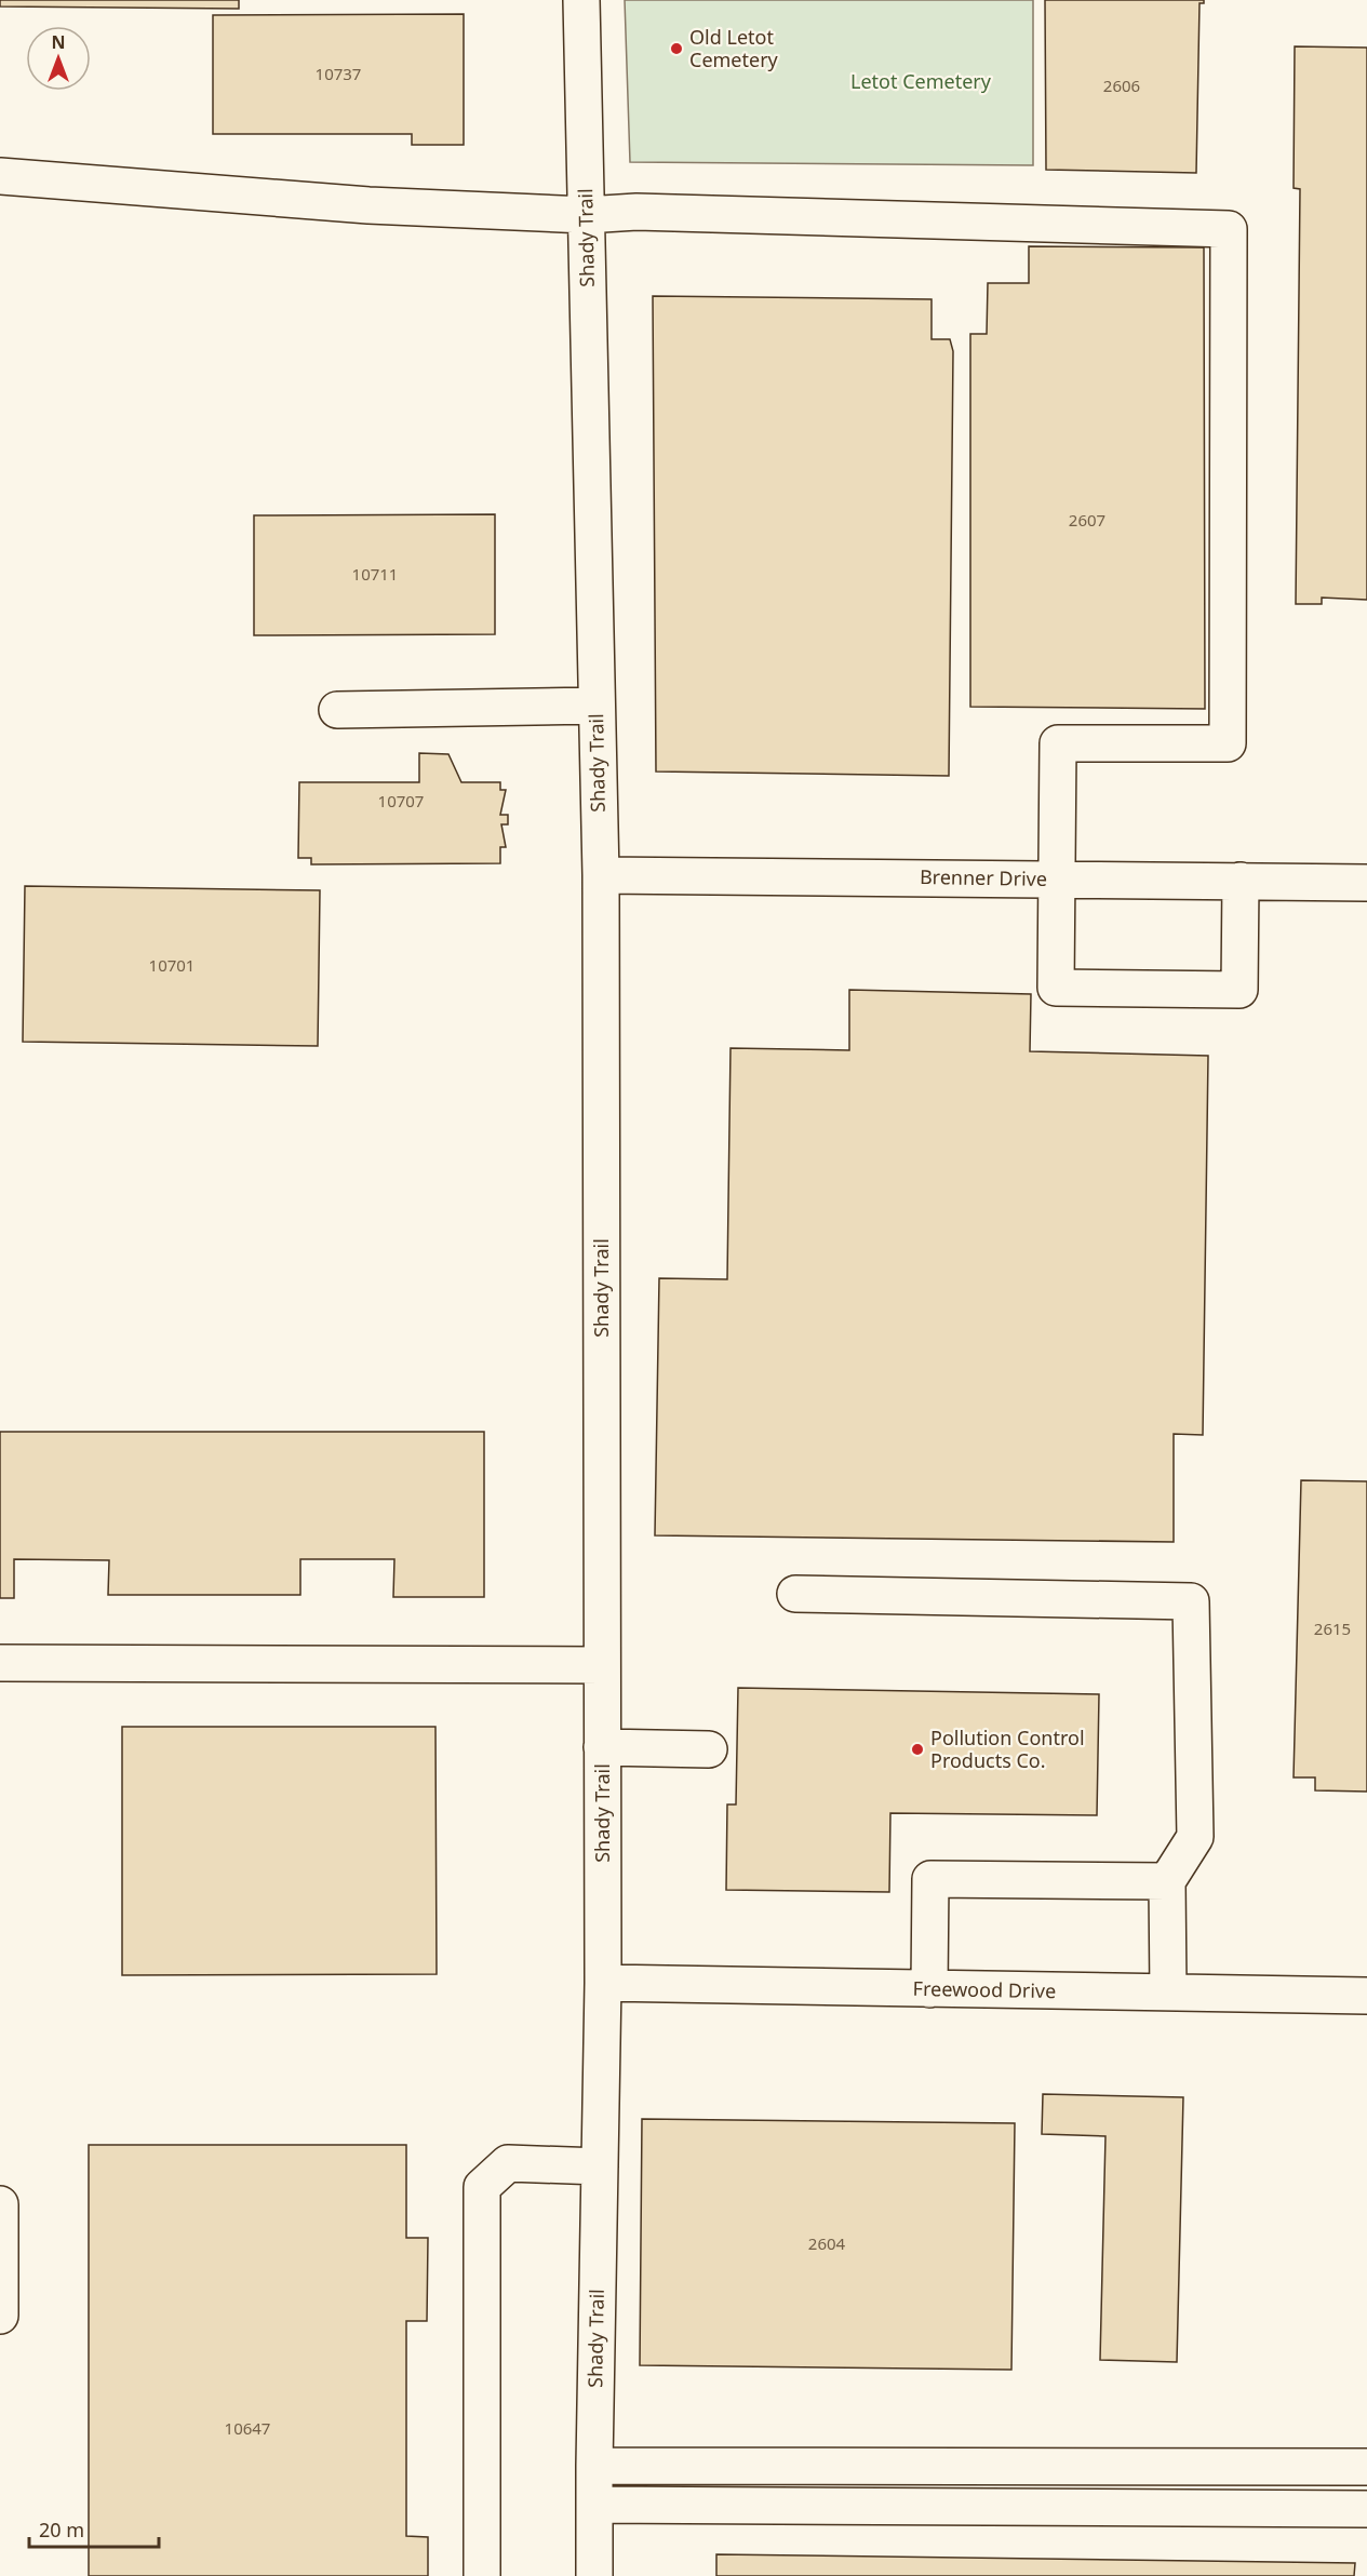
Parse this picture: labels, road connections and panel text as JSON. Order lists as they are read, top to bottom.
{
  "streets": {
    "street": ["Shady Trail", "Brenner Drive", "Freewood Drive"]
  },
  "crossings": [
    ["Shady Trail", "Brenner Drive"],
    ["Shady Trail", "Freewood Drive"]
  ],
  "parks": ["Letot Cemetery"],
  "places": ["Old Letot Cemetery", "Pollution Control Products Co."],
  "house_numbers": [
    "10737",
    "2606",
    "2607",
    "10711",
    "10707",
    "10701",
    "2615",
    "2604",
    "10647"
  ],
  "scale_bar": "20 m",
  "north": "top"
}
